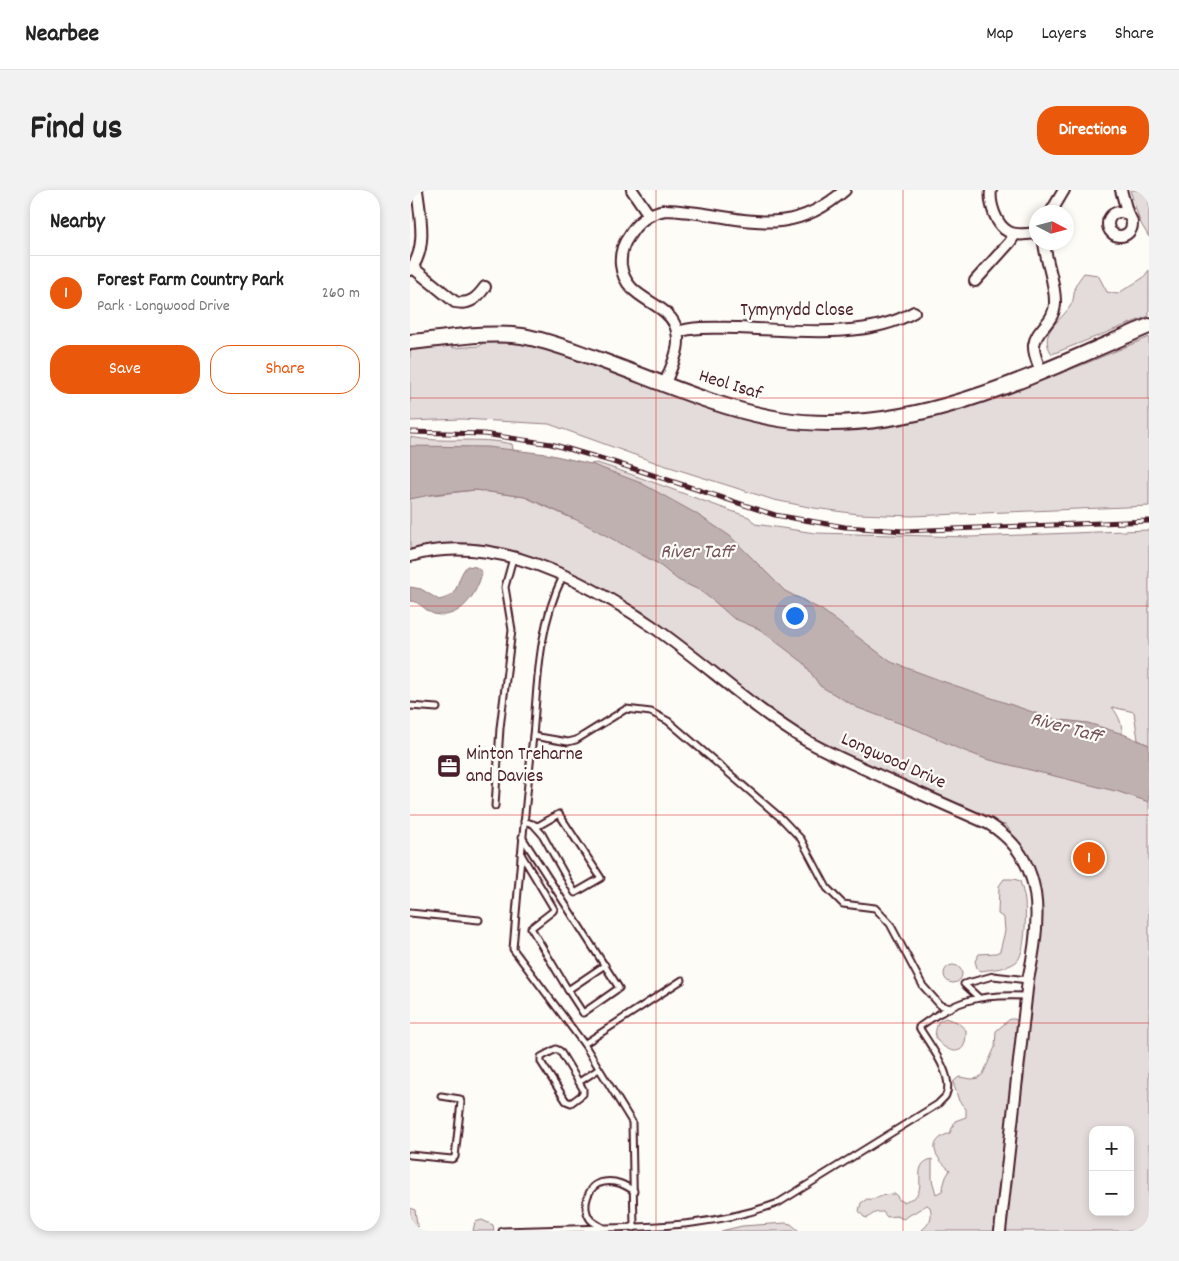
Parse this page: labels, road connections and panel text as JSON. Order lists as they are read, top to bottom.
{
  "streets": {
    "main road": ["Heol Isaf"],
    "street": ["Tymynydd Close", "Longwood Drive"]
  },
  "water": ["River Taff"],
  "places": {
    "office": ["Minton Treharne and Davies"]
  },
  "north": "right",
  "page": {
    "header": "Nearbee",
    "nav": ["Map", "Layers", "Share"],
    "title": "Find us",
    "buttons": [
      "Directions",
      ["Save", "Share"]
    ],
    "heading": "Nearby",
    "list": [
      {
        "mark": "1",
        "name": "Forest Farm Country Park",
        "note": "Park · Longwood Drive",
        "value": "260 m"
      }
    ],
    "pins": "1",
    "map_buttons": ["+", "−"]
  }
}
